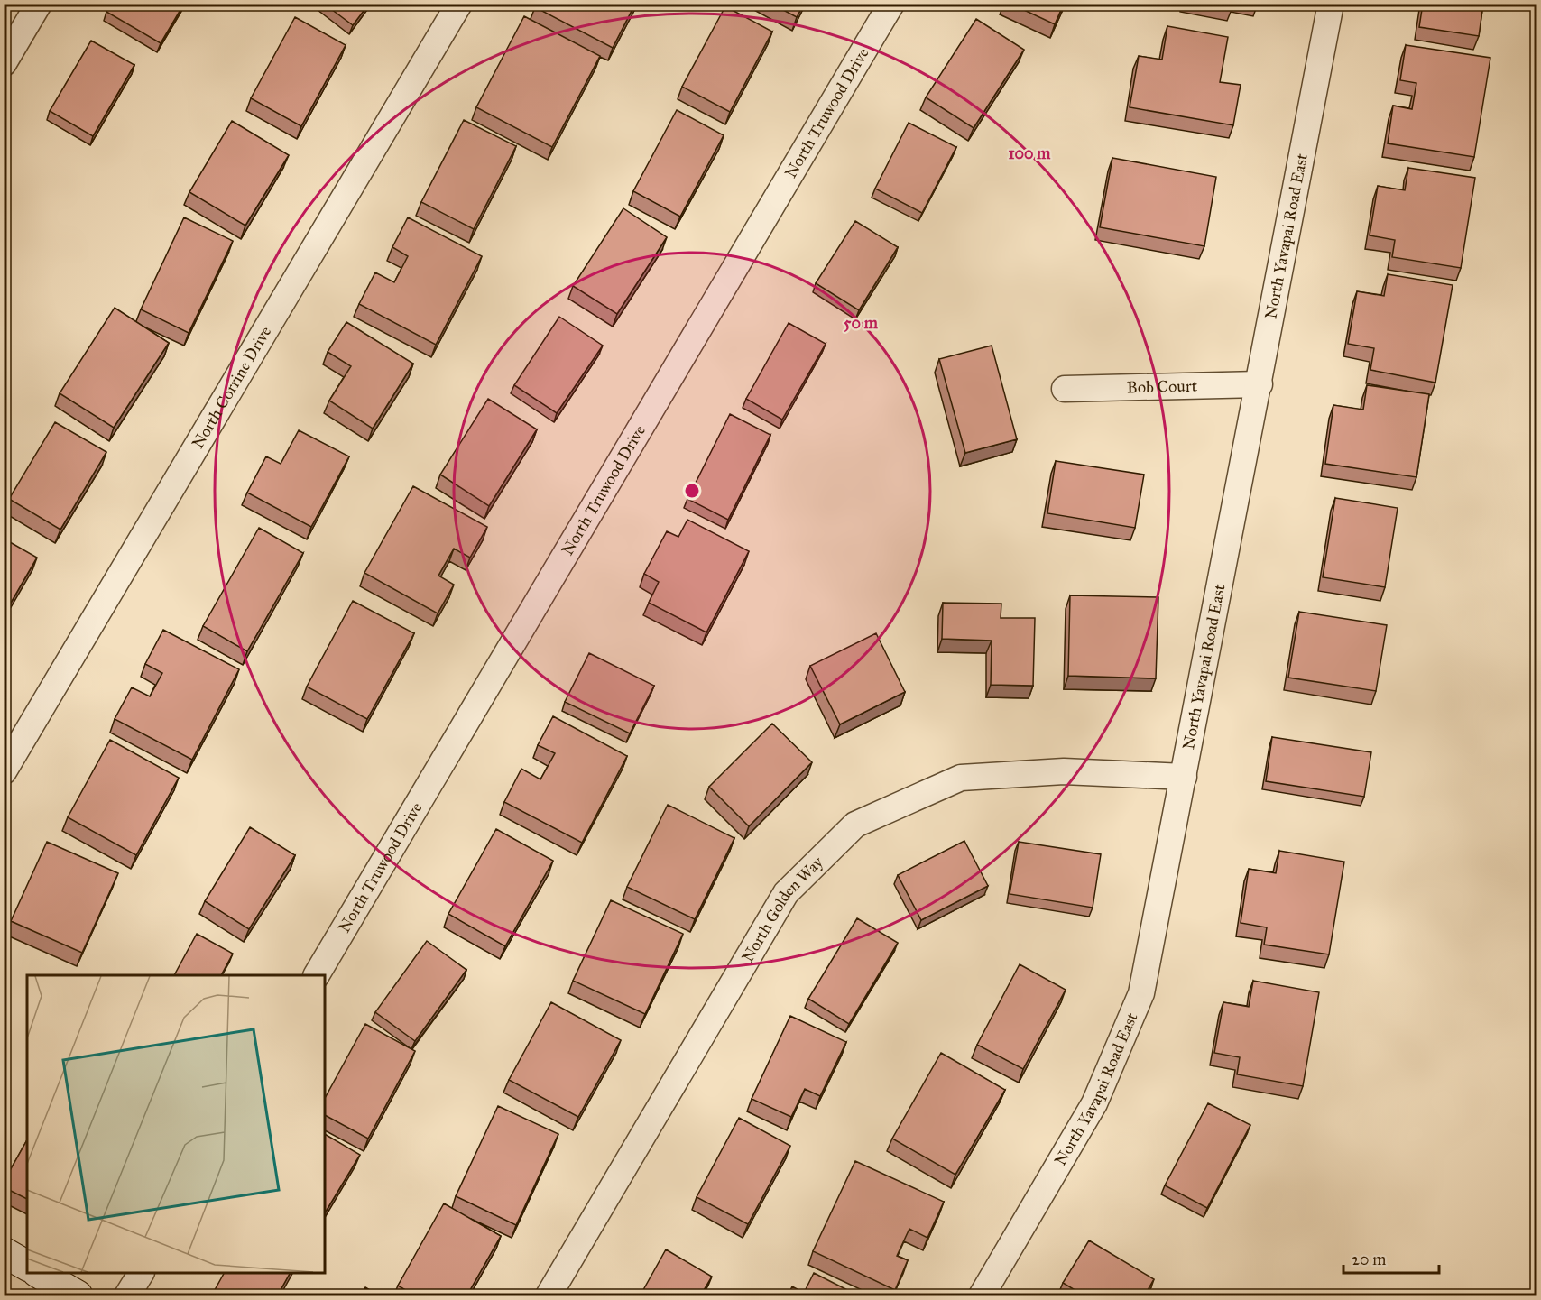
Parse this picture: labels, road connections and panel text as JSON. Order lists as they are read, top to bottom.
{
  "streets": {
    "street": [
      "North Truwood Drive",
      "North Yavapai Road East",
      "Bob Court",
      "North Corrine Drive",
      "North Golden Way"
    ]
  },
  "crossings": [
    ["North Yavapai Road East", "Bob Court"],
    ["North Yavapai Road East", "North Golden Way"]
  ],
  "scale_bar": "20 m",
  "rings": ["100 m", "50 m"]
}
